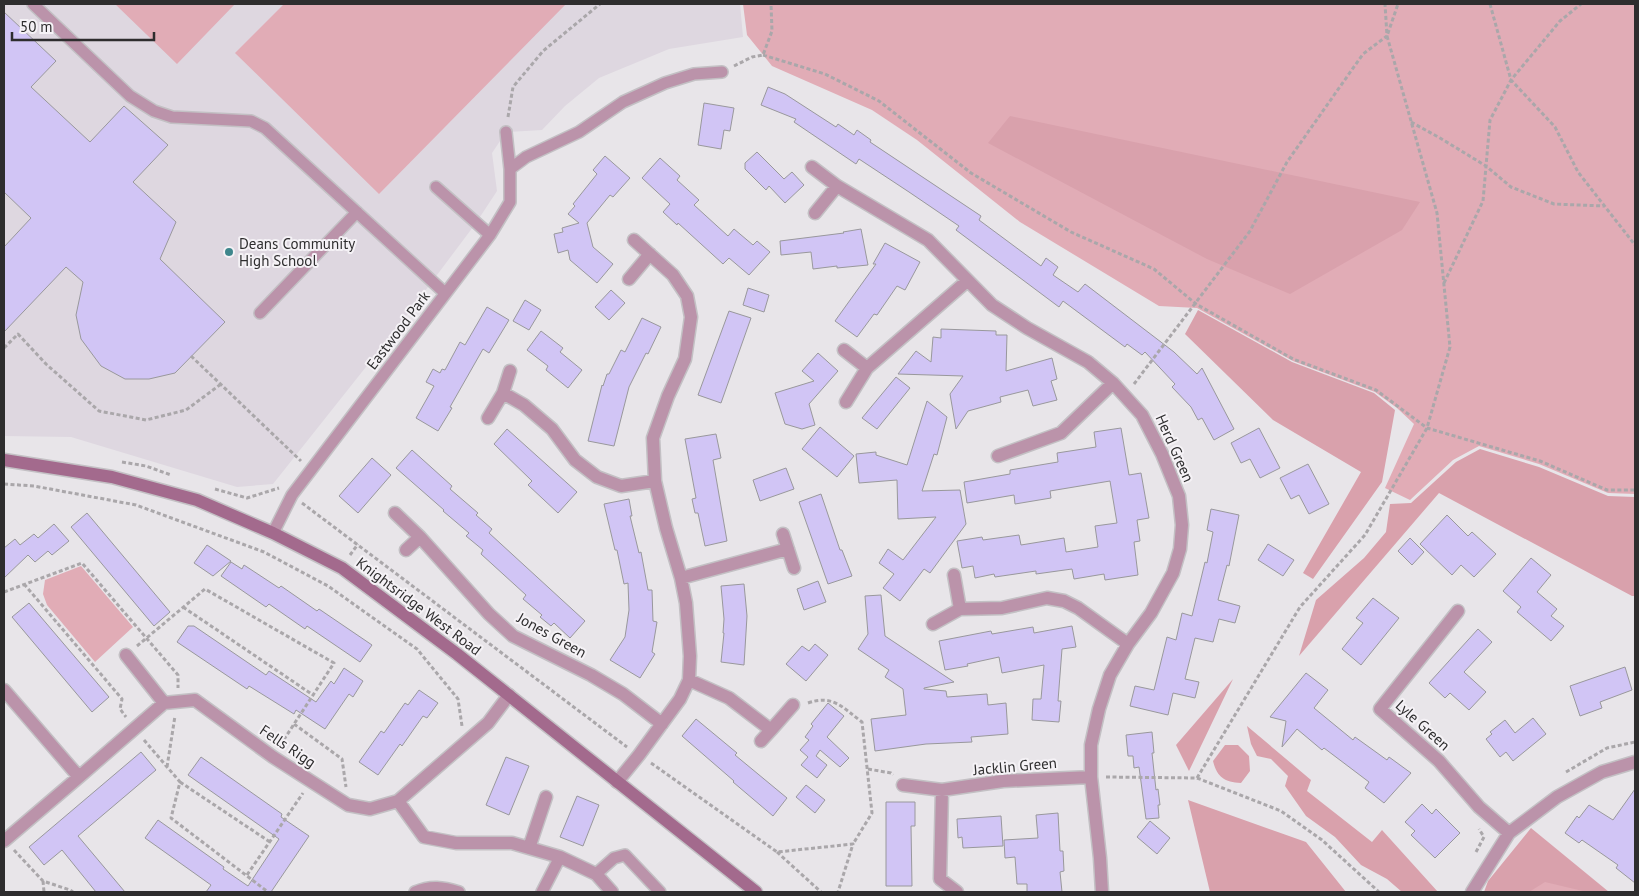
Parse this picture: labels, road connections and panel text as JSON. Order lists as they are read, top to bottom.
{
  "streets": {
    "street": [
      "Herd Green",
      "Knightsridge West Road",
      "Jones Green",
      "Lyle Green",
      "Fells Rigg",
      "Jacklin Green"
    ],
    "lane": ["Eastwood Park"]
  },
  "crossings": [
    ["Eastwood Park", "Knightsridge West Road"],
    ["Herd Green", "Jacklin Green"],
    ["Knightsridge West Road", "Fells Rigg"]
  ],
  "places": ["Deans Community High School"],
  "scale_bar": "50 m"
}
